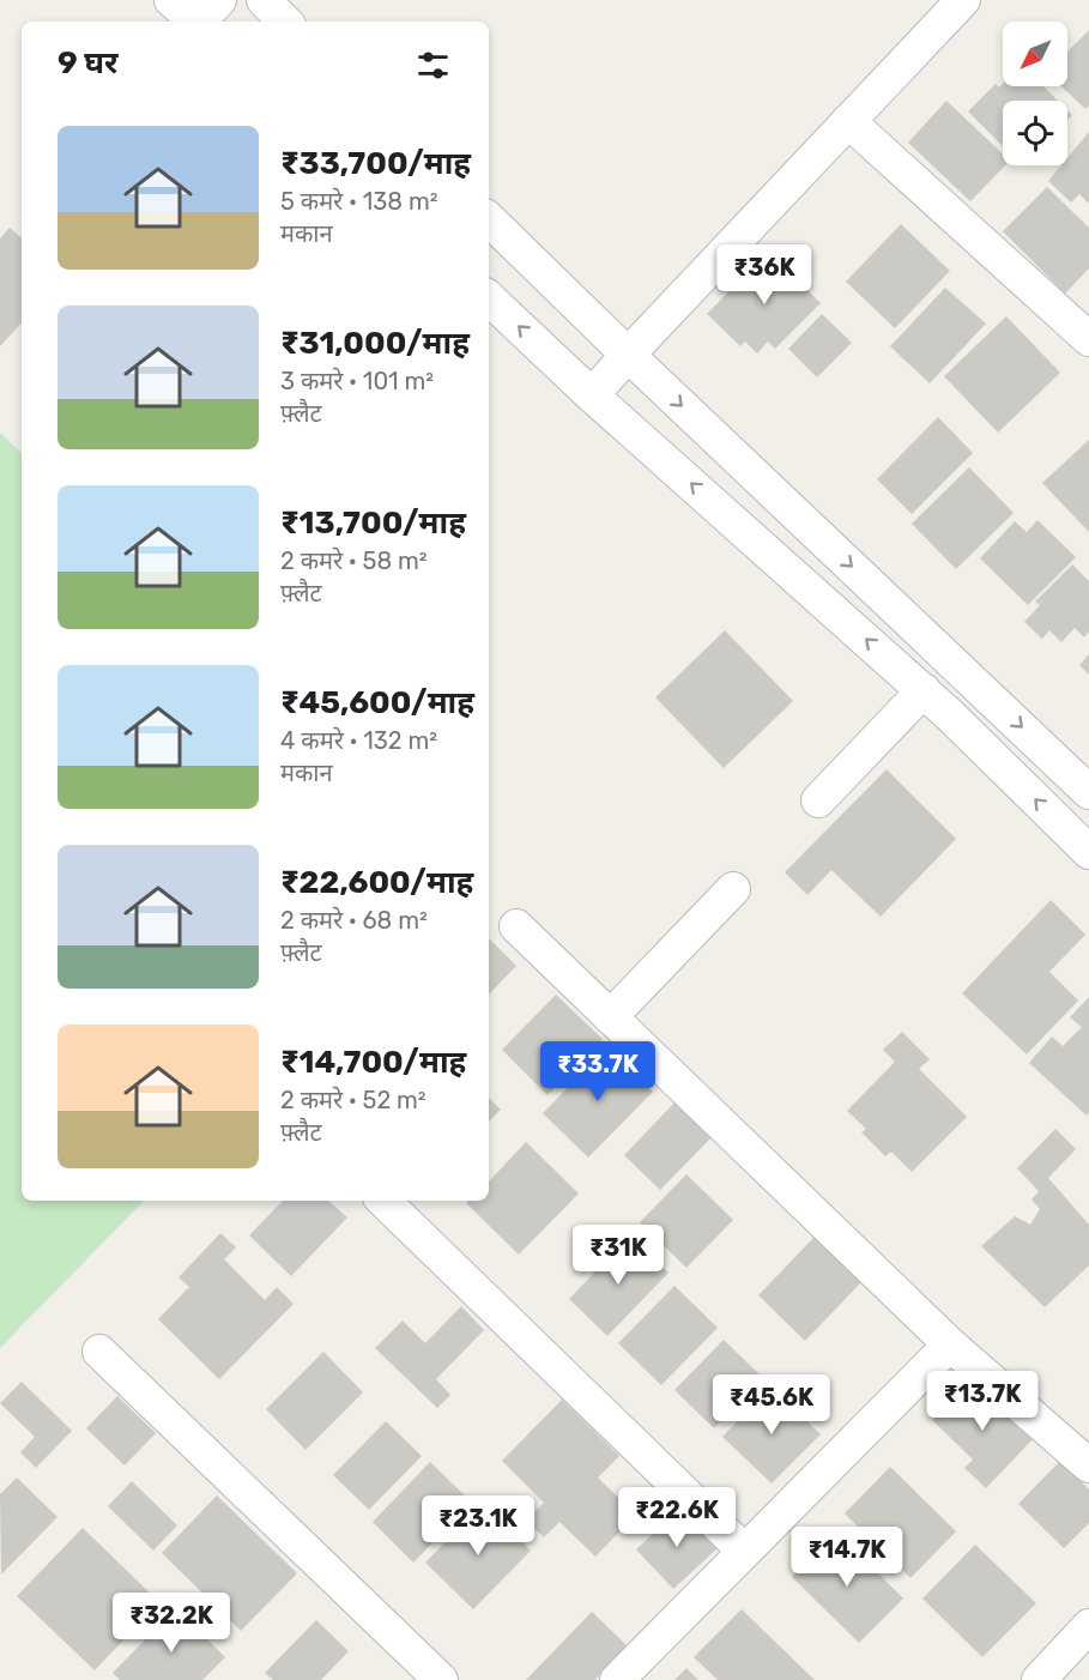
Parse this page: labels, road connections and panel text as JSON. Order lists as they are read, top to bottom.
{
  "north": "bottom left",
  "page": {
    "heading": "9 घर",
    "list": [
      {
        "name": "₹33,700/माह",
        "note": "5 कमरे · 138 m² · मकान"
      },
      {
        "name": "₹31,000/माह",
        "note": "3 कमरे · 101 m² · फ़्लैट"
      },
      {
        "name": "₹13,700/माह",
        "note": "2 कमरे · 58 m² · फ़्लैट"
      },
      {
        "name": "₹45,600/माह",
        "note": "4 कमरे · 132 m² · मकान"
      },
      {
        "name": "₹22,600/माह",
        "note": "2 कमरे · 68 m² · फ़्लैट"
      },
      {
        "name": "₹14,700/माह",
        "note": "2 कमरे · 52 m² · फ़्लैट"
      }
    ],
    "price": [
      "₹36K",
      "₹33.7K",
      "₹31K",
      "₹13.7K",
      "₹45.6K",
      "₹22.6K",
      "₹23.1K",
      "₹14.7K",
      "₹32.2K"
    ]
  }
}
